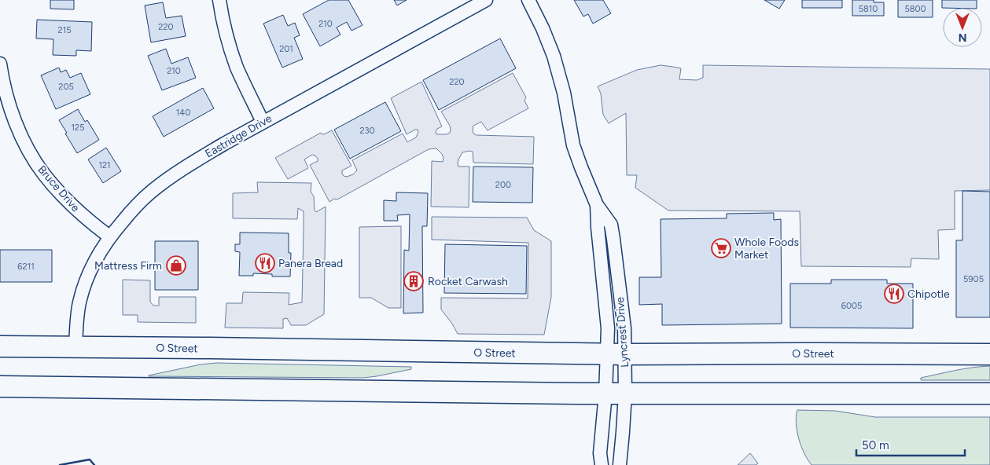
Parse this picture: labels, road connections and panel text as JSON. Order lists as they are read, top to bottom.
{
  "streets": {
    "main road": ["O Street"],
    "street": ["Eastridge Drive", "Bruce Drive", "Lyncrest Drive"]
  },
  "crossings": [
    ["Eastridge Drive", "Bruce Drive"],
    ["Eastridge Drive", "O Street"],
    ["Lyncrest Drive", "O Street"]
  ],
  "places": {
    "supermarket": ["Whole Foods Market"],
    "restaurant": ["Panera Bread", "Chipotle"],
    "shop": ["Mattress Firm"],
    "building": ["Rocket Carwash"]
  },
  "house_numbers": [
    "5810",
    "5800",
    "210",
    "220",
    "215",
    "201",
    "210",
    "220",
    "205",
    "140",
    "125",
    "230",
    "121",
    "200",
    "6211",
    "5905",
    "6005"
  ],
  "scale_bar": "50 m",
  "north": "bottom"
}
